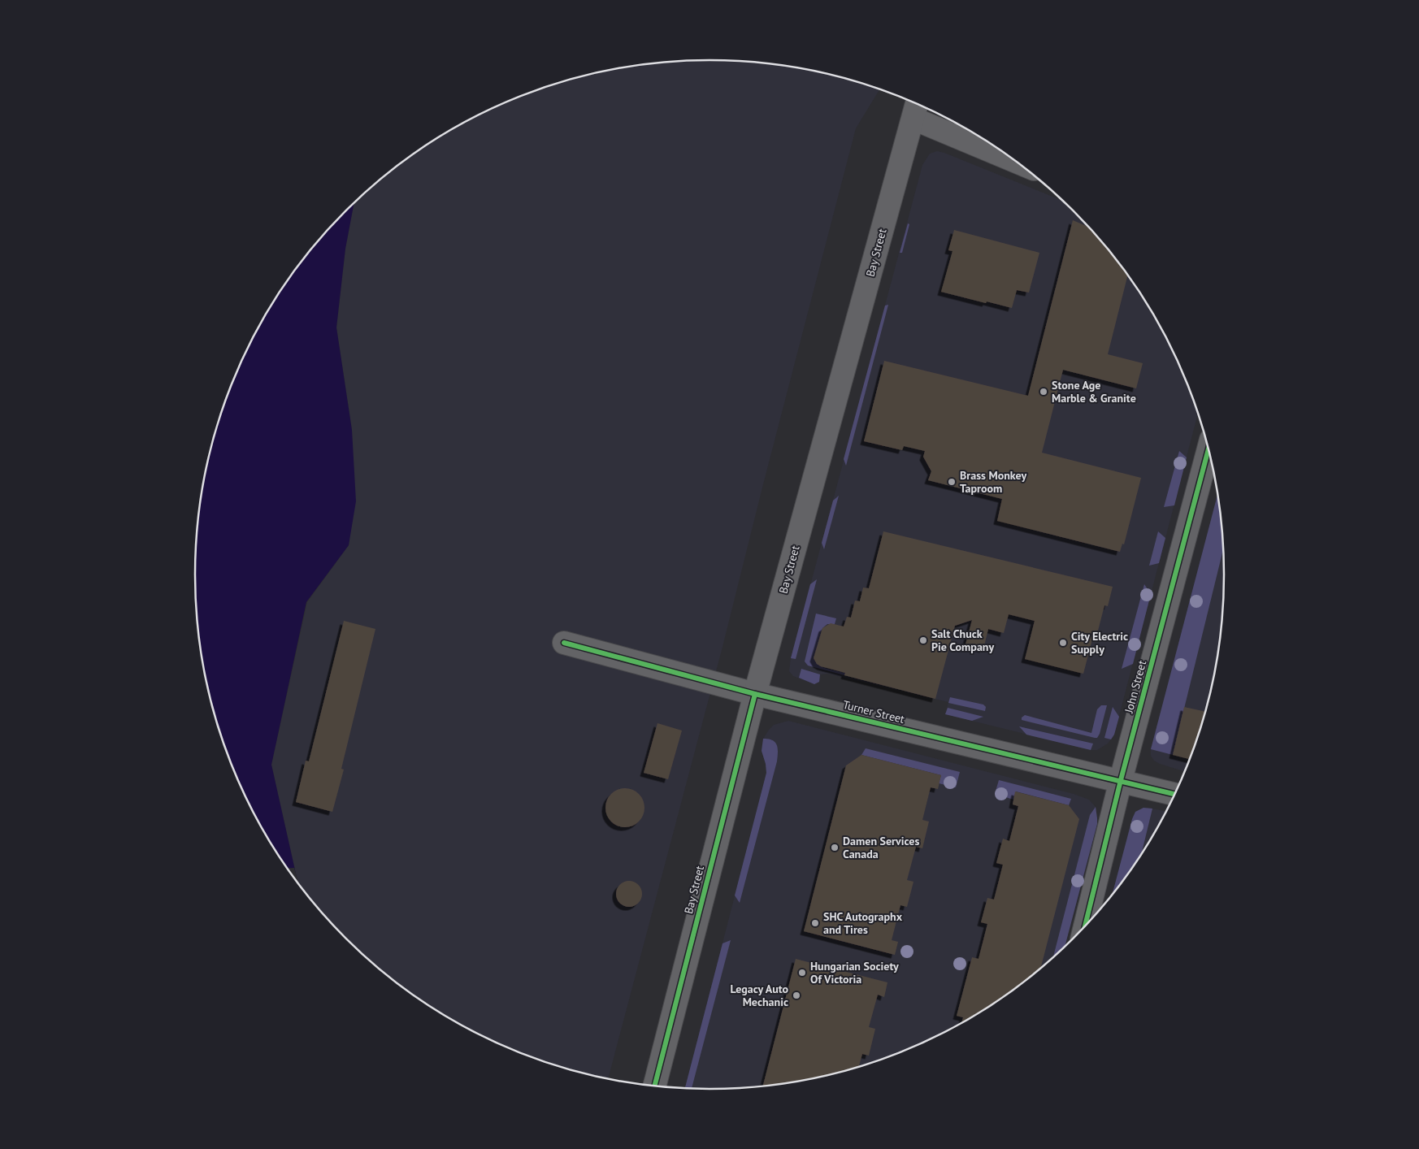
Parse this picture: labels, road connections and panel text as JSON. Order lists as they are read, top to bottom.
{
  "streets": {
    "street": ["Bay Street", "John Street", "Turner Street"]
  },
  "crossings": [
    ["Bay Street", "Turner Street"],
    ["John Street", "Turner Street"]
  ],
  "places": [
    "Stone Age Marble & Granite",
    "Brass Monkey Taproom",
    "Salt Chuck Pie Company",
    "City Electric Supply",
    "Damen Services Canada",
    "SHC Autographx and Tires",
    "Hungarian Society Of Victoria",
    "Legacy Auto Mechanic"
  ]
}
